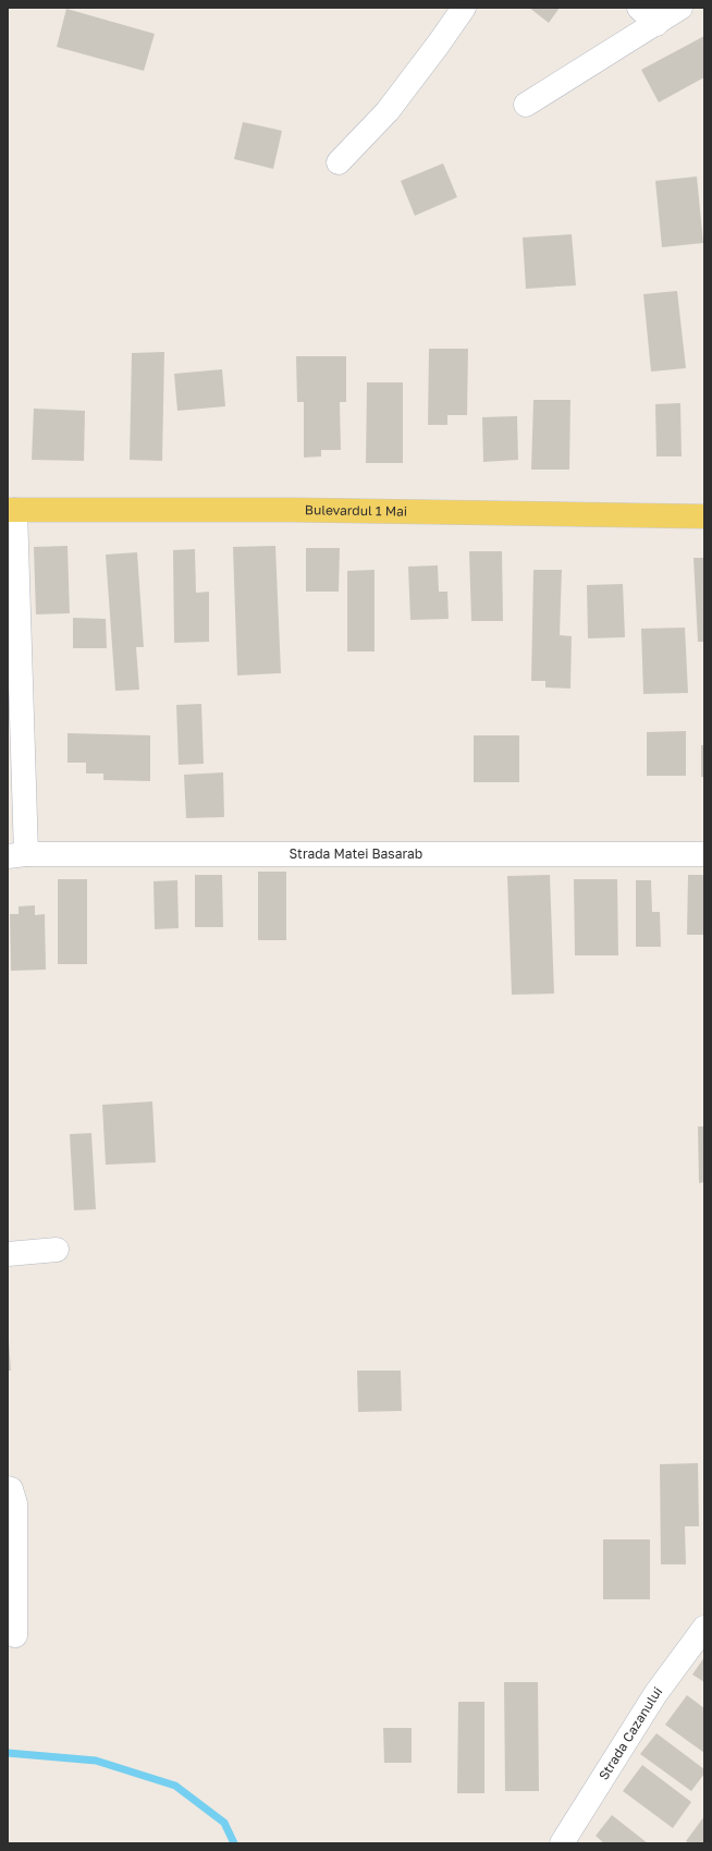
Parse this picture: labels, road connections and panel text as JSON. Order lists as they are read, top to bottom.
{
  "streets": {
    "main road": ["Bulevardul 1 Mai"],
    "street": ["Strada Matei Basarab", "Strada Cazanului"]
  }
}
